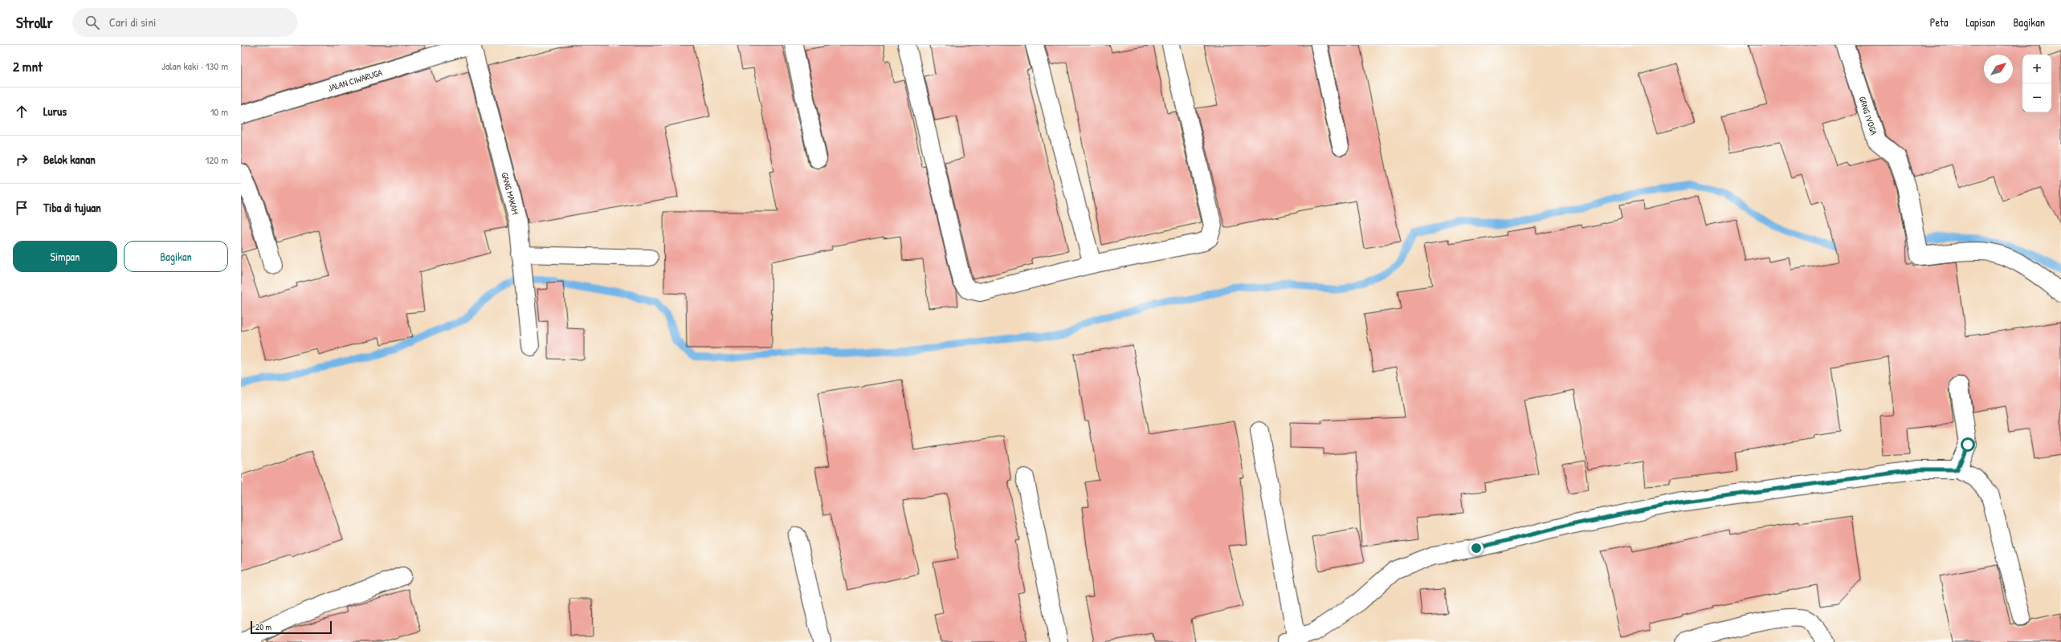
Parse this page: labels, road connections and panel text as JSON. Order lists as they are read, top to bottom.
{
  "streets": {
    "street": ["JALAN CIWARUGA", "GANG IVOGA", "GANG MAKAM"]
  },
  "crossings": [
    ["JALAN CIWARUGA", "GANG MAKAM"]
  ],
  "scale_bar": "20 m",
  "north": "top right",
  "page": {
    "header": "Strollr",
    "search": "Cari di sini",
    "nav": ["Peta", "Lapisan", "Bagikan"],
    "heading": ["2 mnt", "Jalan kaki · 130 m"],
    "map_buttons": ["+", "−"],
    "list": [
      ["Lurus", "10 m"],
      ["Belok kanan", "120 m"],
      "Tiba di tujuan"
    ],
    "buttons": ["Simpan", "Bagikan"],
    "scale": "20 m"
  }
}
